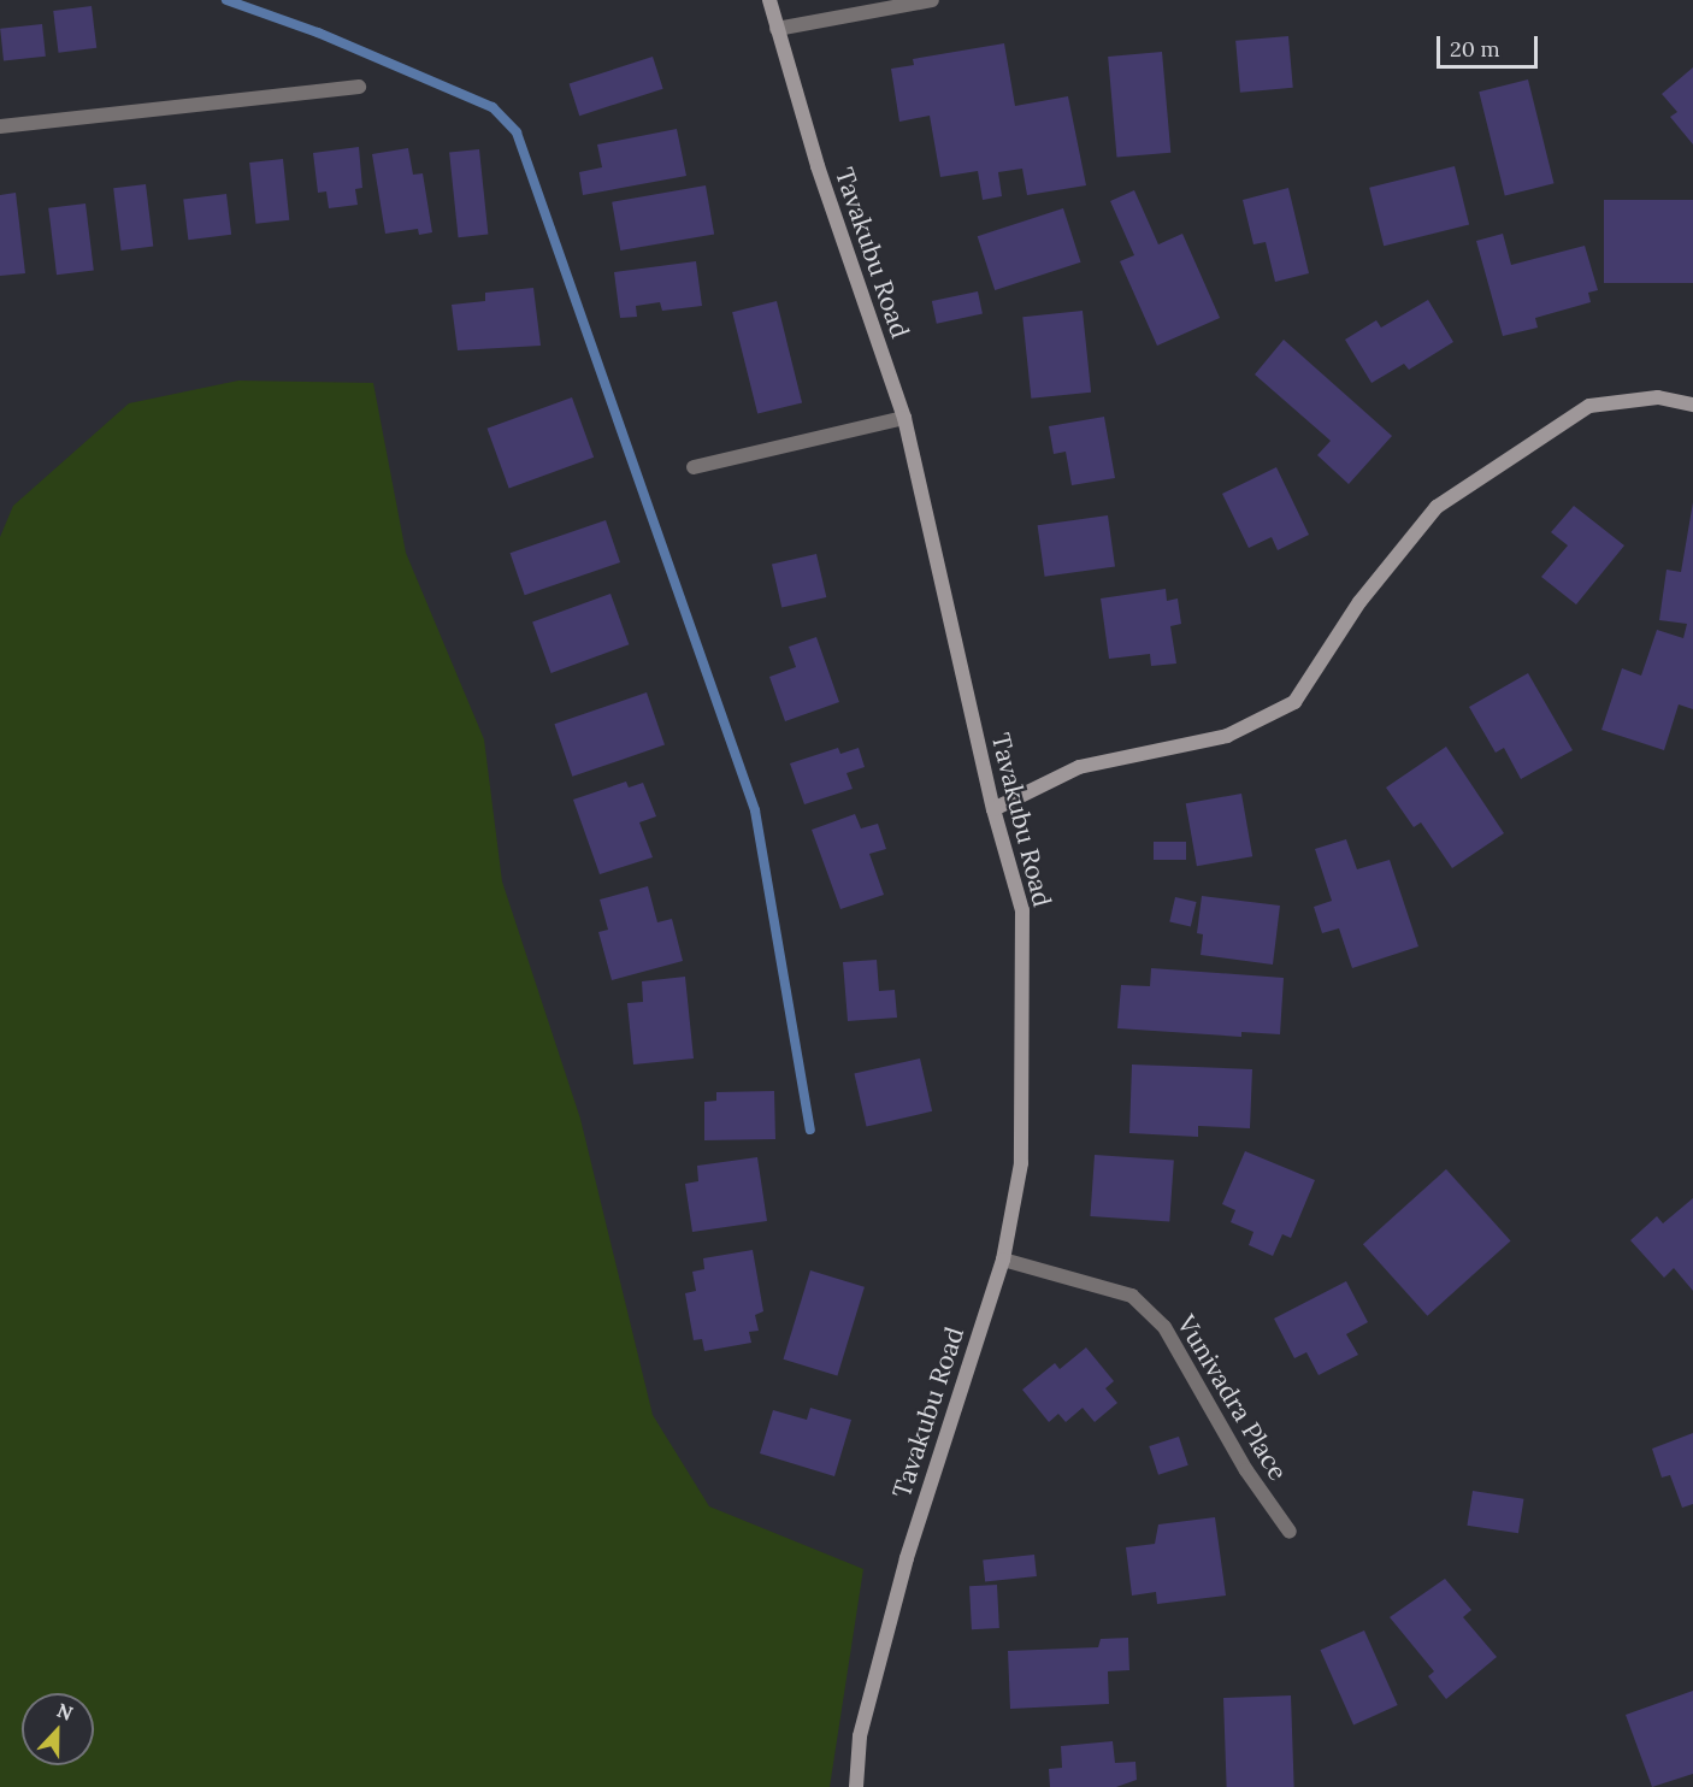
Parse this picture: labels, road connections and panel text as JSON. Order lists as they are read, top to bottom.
{
  "streets": {
    "main road": ["Tavakubu Road"],
    "street": ["Vunivadra Place"]
  },
  "crossings": [
    ["Tavakubu Road", "Vunivadra Place"]
  ],
  "scale_bar": "20 m",
  "north": "top"
}
